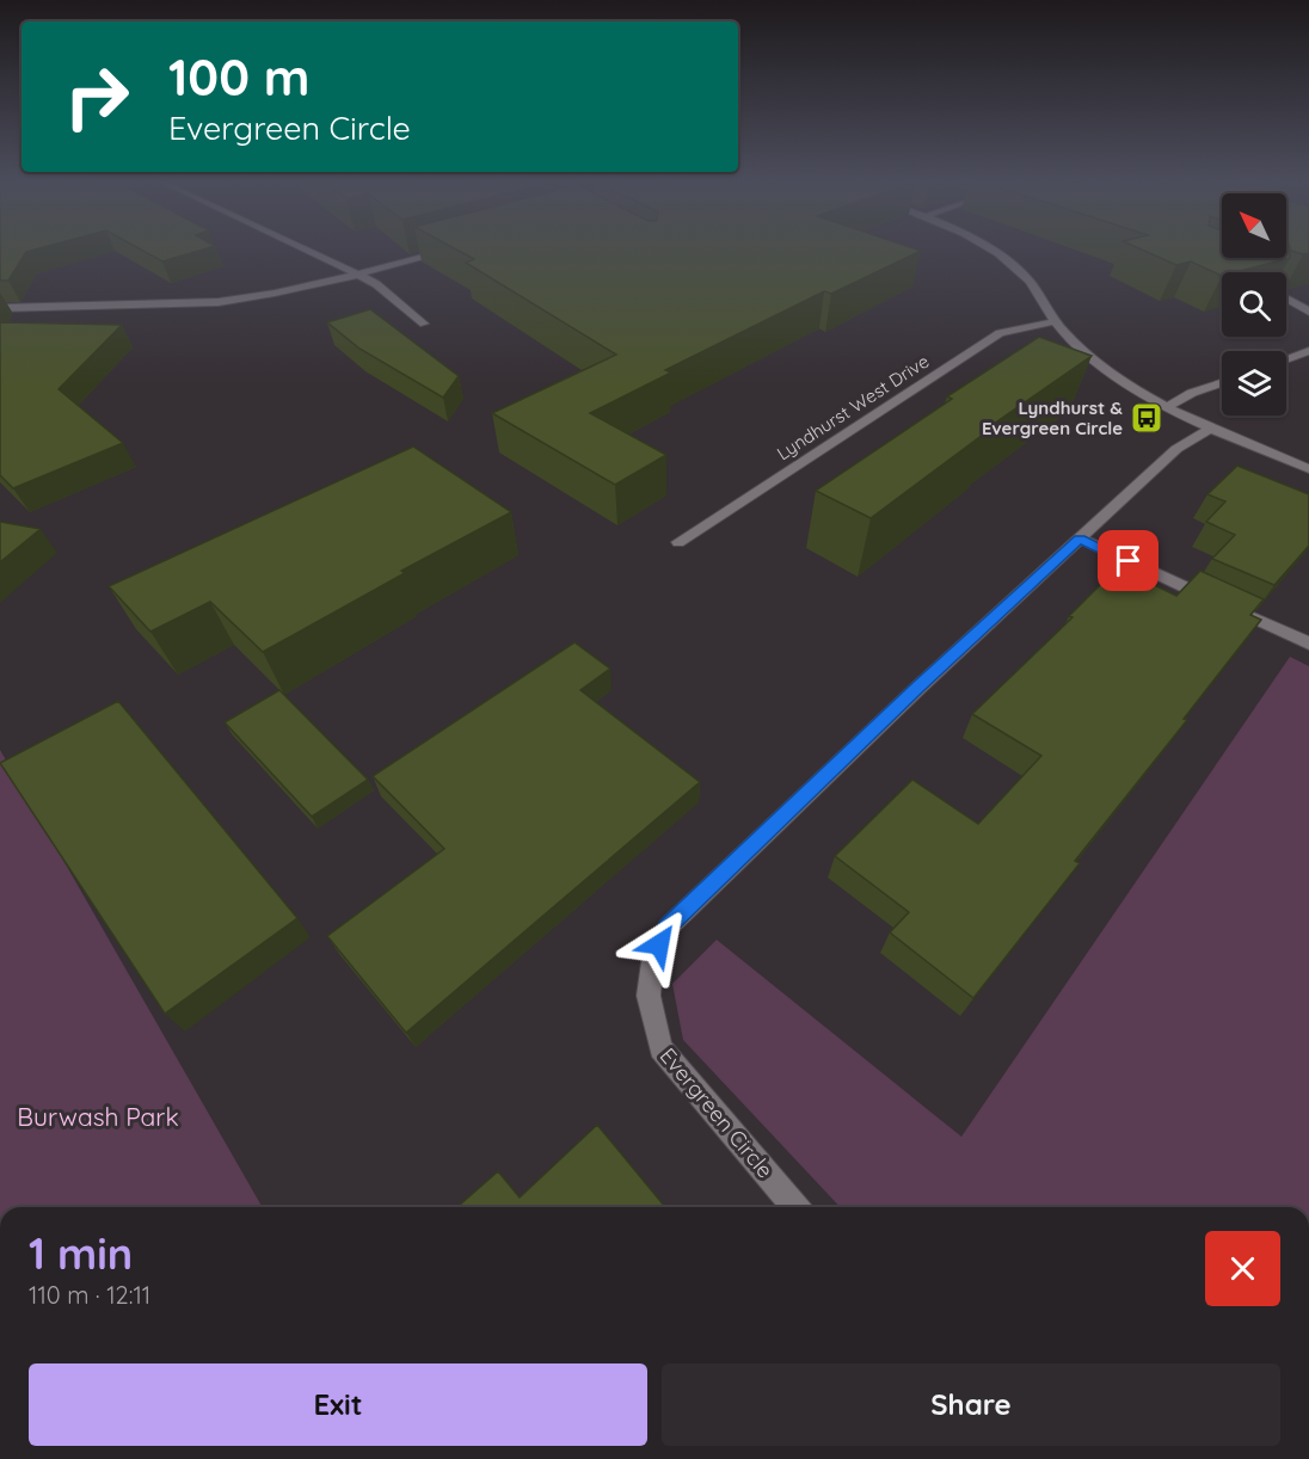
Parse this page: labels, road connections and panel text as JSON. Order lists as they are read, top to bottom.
{
  "streets": {
    "street": ["Lyndhurst West Drive", "Evergreen Circle"]
  },
  "parks": ["Burwash Park"],
  "places": {
    "bus stop": ["Lyndhurst & Evergreen Circle"]
  },
  "north": "top left",
  "page": {
    "turn": ["100 m", "Evergreen Circle"],
    "heading": ["1 min", "110 m · 12:11"],
    "buttons": ["Exit", "Share"]
  }
}
